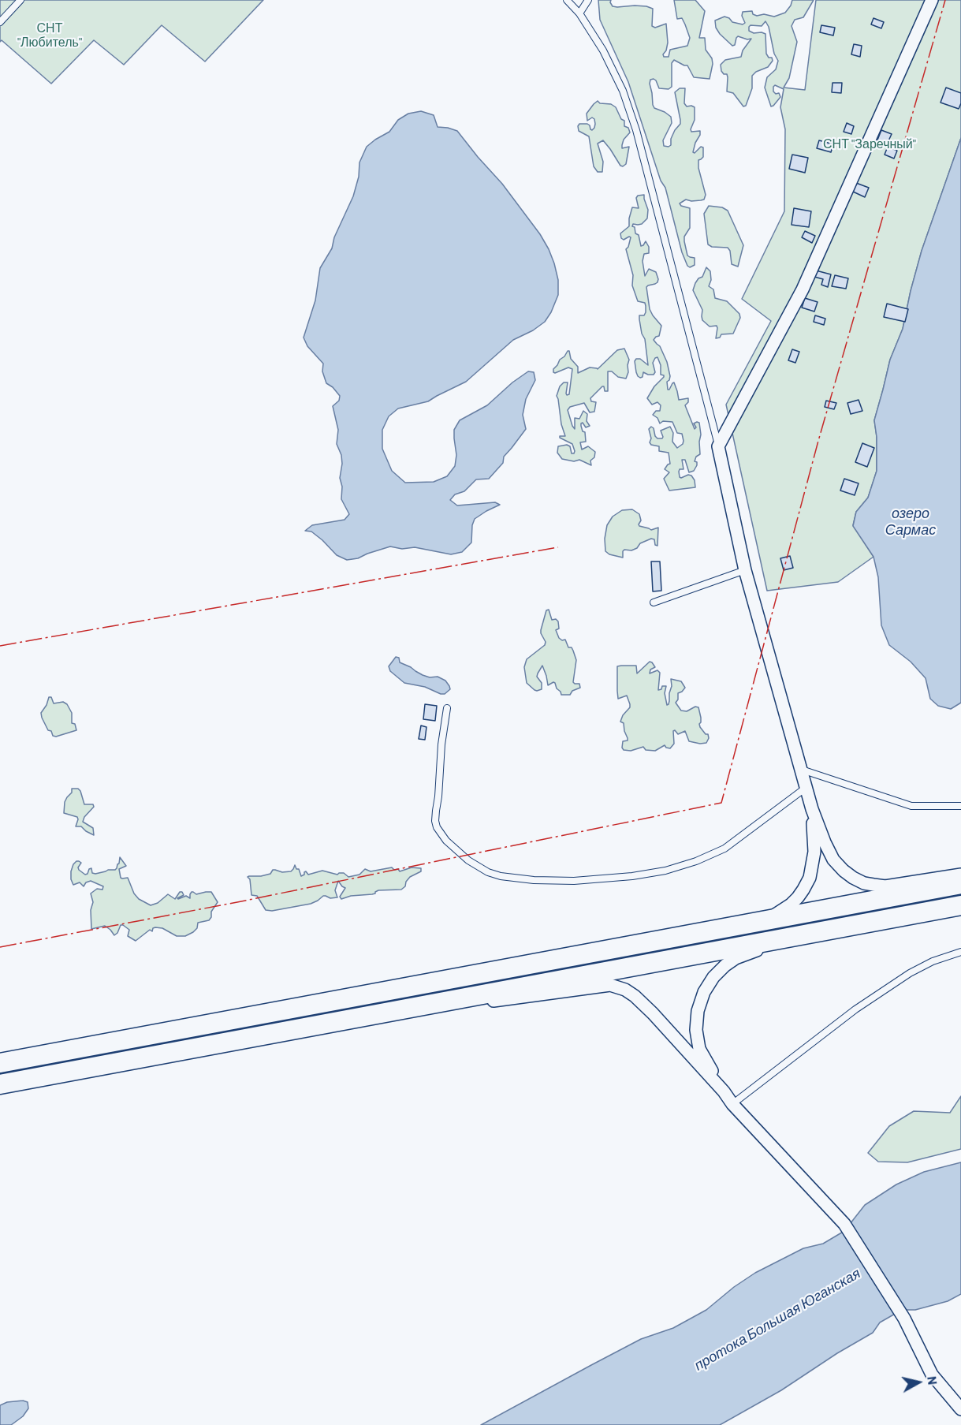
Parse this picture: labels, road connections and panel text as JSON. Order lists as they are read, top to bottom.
{
  "water": ["озеро Сармас", "протока Большая Юганская"],
  "parks": ["СНТ \"Любитель\"", "СНТ \"Заречный\""],
  "north": "right"
}
